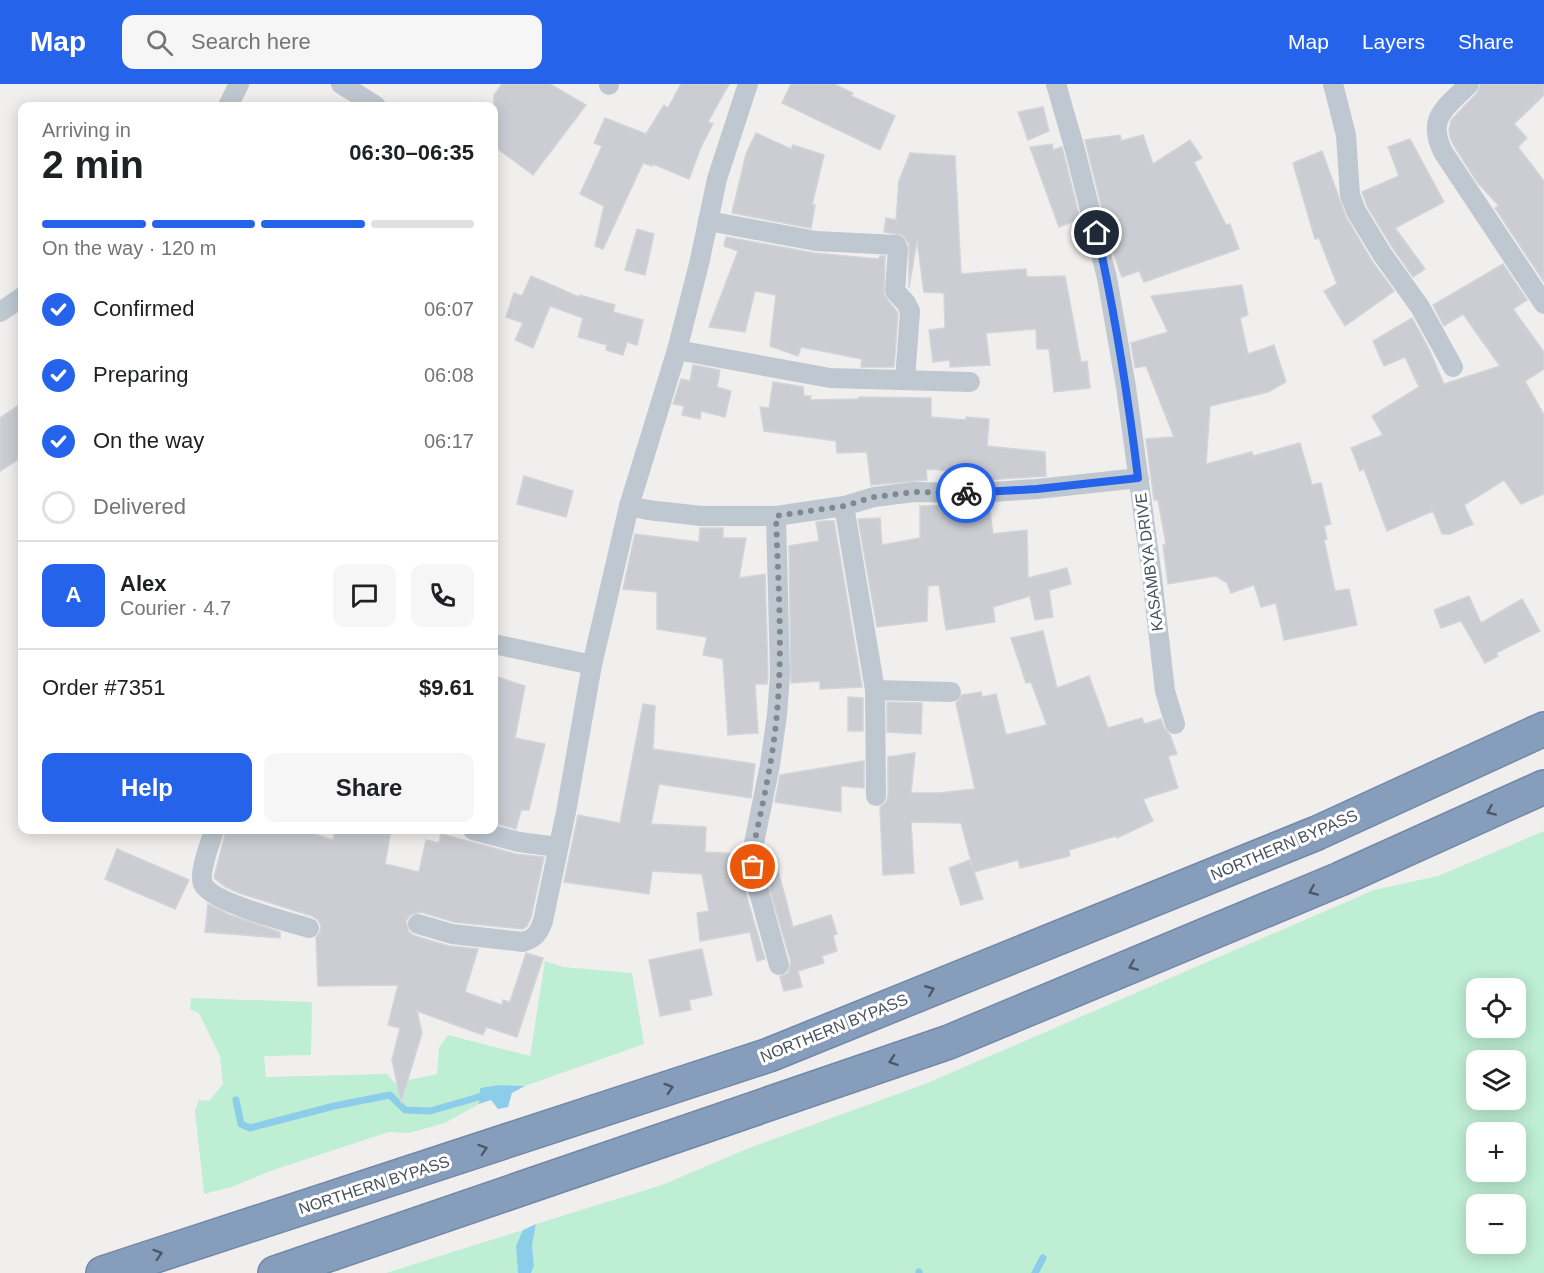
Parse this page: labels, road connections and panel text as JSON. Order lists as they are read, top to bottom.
{
  "streets": {
    "highway": ["NORTHERN BYPASS"],
    "street": ["KASAMBYA DRIVE"]
  },
  "page": {
    "header": "Map",
    "search": "Search here",
    "nav": ["Map", "Layers", "Share"],
    "heading": ["2 min", "Arriving in", "06:30–06:35"],
    "panel": [
      "Alex",
      "Courier · 4.7",
      "Order #7351",
      "$9.61"
    ],
    "bar": "On the way · 120 m",
    "list": [
      ["Confirmed", "06:07"],
      ["Preparing", "06:08"],
      ["On the way", "06:17"],
      "Delivered"
    ],
    "round": "A",
    "buttons": ["Help", "Share"],
    "map_buttons": ["+", "−"]
  }
}
